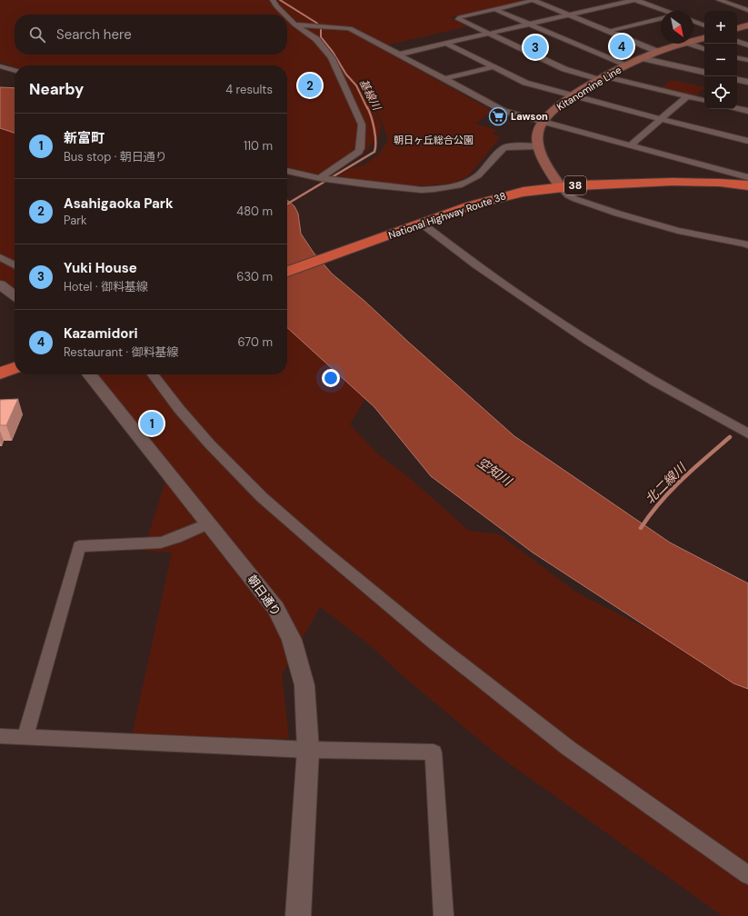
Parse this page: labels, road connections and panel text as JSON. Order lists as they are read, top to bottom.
{
  "streets": {
    "highway": ["38", "National Highway Route 38"],
    "main road": ["Kitanomine Line"],
    "street": ["朝日通り"]
  },
  "water": ["基線川", "空知川", "北二線川"],
  "parks": ["朝日ヶ丘総合公園"],
  "places": {
    "supermarket": ["Lawson"]
  },
  "north": "bottom right",
  "page": {
    "map_buttons": ["+", "−"],
    "search": "Search here",
    "pins": [
      "4",
      "3",
      "2",
      "1"
    ],
    "heading": ["Nearby", "4 results"],
    "list": [
      {
        "mark": "1",
        "name": "新富町",
        "note": "Bus stop · 朝日通り",
        "value": "110 m"
      },
      {
        "mark": "2",
        "name": "Asahigaoka Park",
        "note": "Park",
        "value": "480 m"
      },
      {
        "mark": "3",
        "name": "Yuki House",
        "note": "Hotel · 御料基線",
        "value": "630 m"
      },
      {
        "mark": "4",
        "name": "Kazamidori",
        "note": "Restaurant · 御料基線",
        "value": "670 m"
      }
    ]
  }
}
